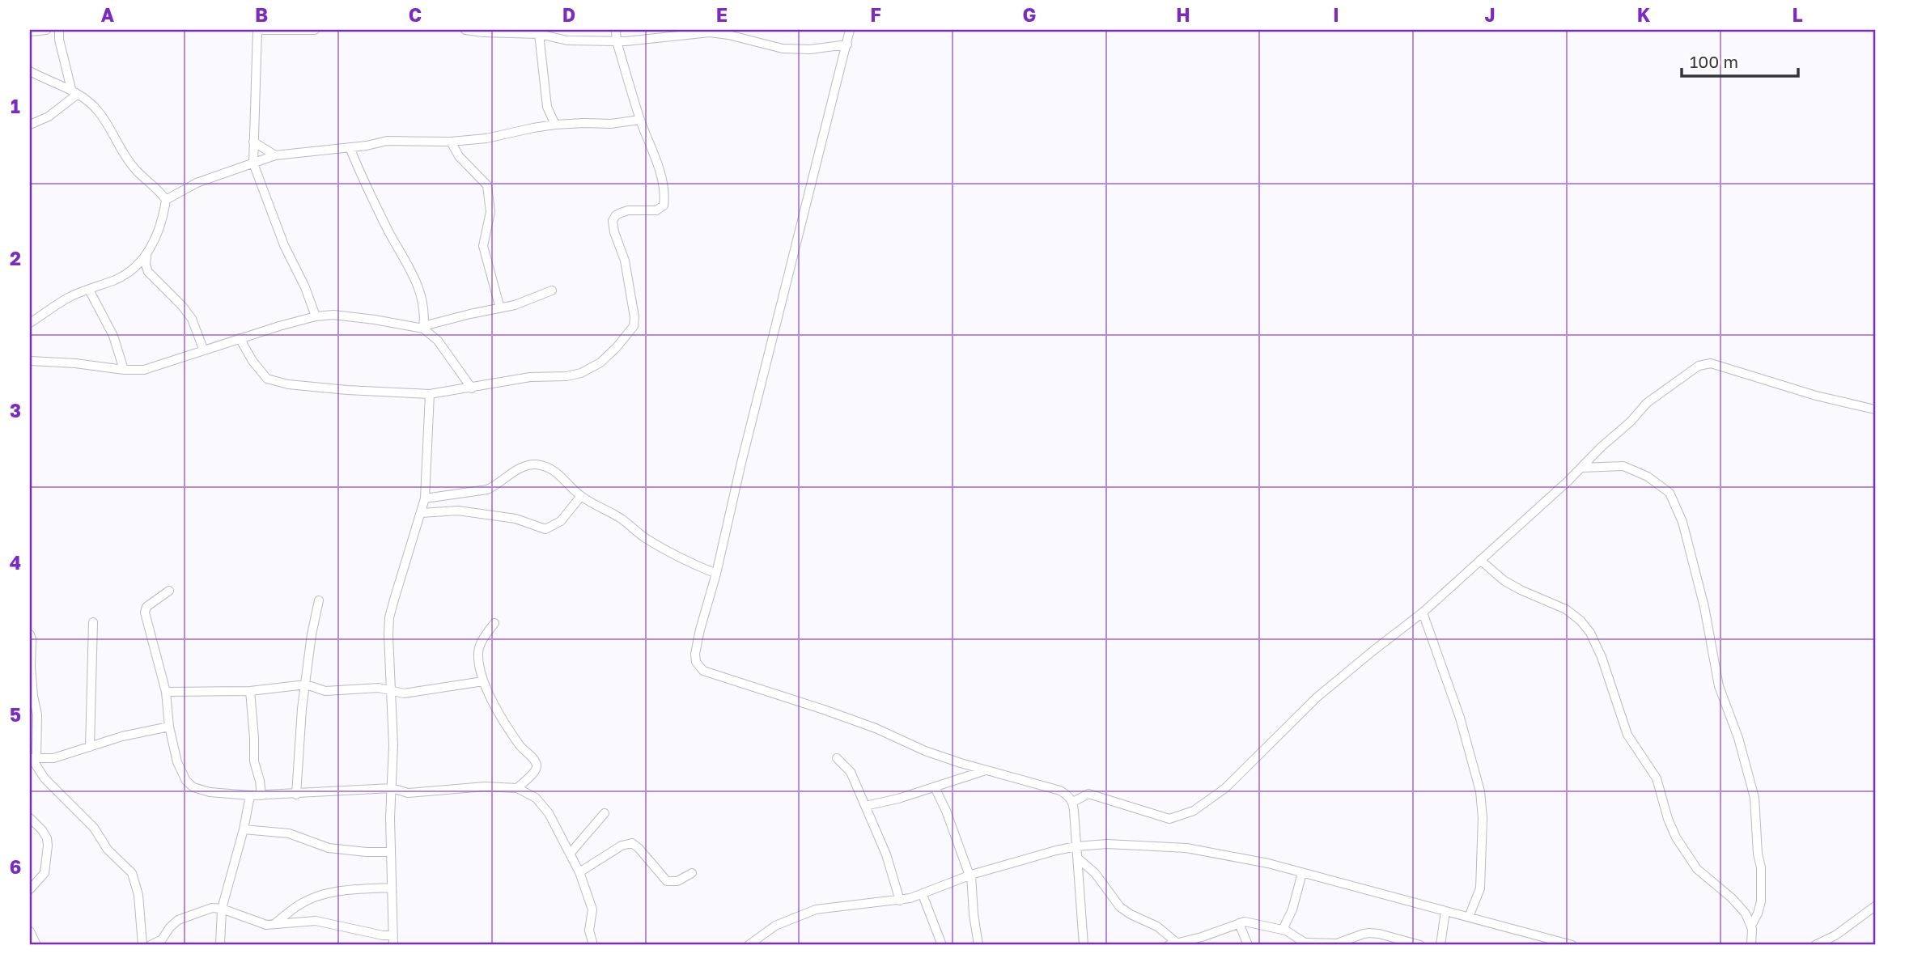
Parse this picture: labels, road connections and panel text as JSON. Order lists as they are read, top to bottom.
{
  "scale_bar": "100 m",
  "grid": {
    "columns": [
      "A",
      "B",
      "C",
      "D",
      "E",
      "F",
      "G",
      "H",
      "I",
      "J",
      "K",
      "L"
    ],
    "rows": [
      "1",
      "2",
      "3",
      "4",
      "5",
      "6"
    ]
  }
}
